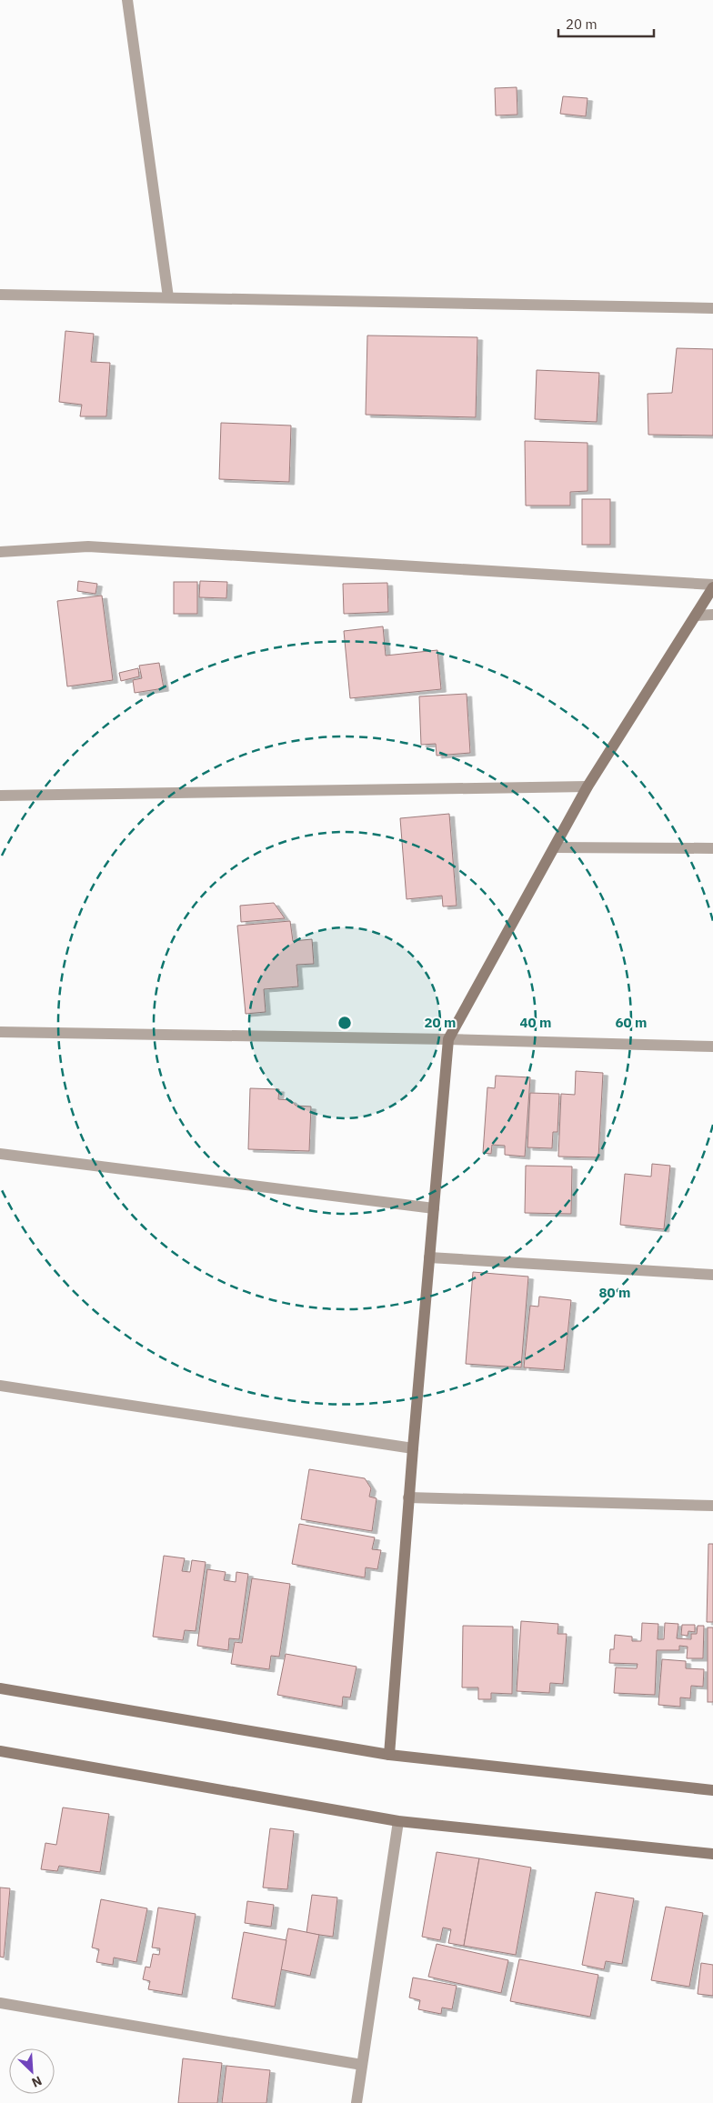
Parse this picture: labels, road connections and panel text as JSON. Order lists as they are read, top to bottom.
{
  "scale_bar": "20 m",
  "north": "bottom right",
  "rings": [
    "20 m",
    "40 m",
    "60 m",
    "80 m"
  ]
}
